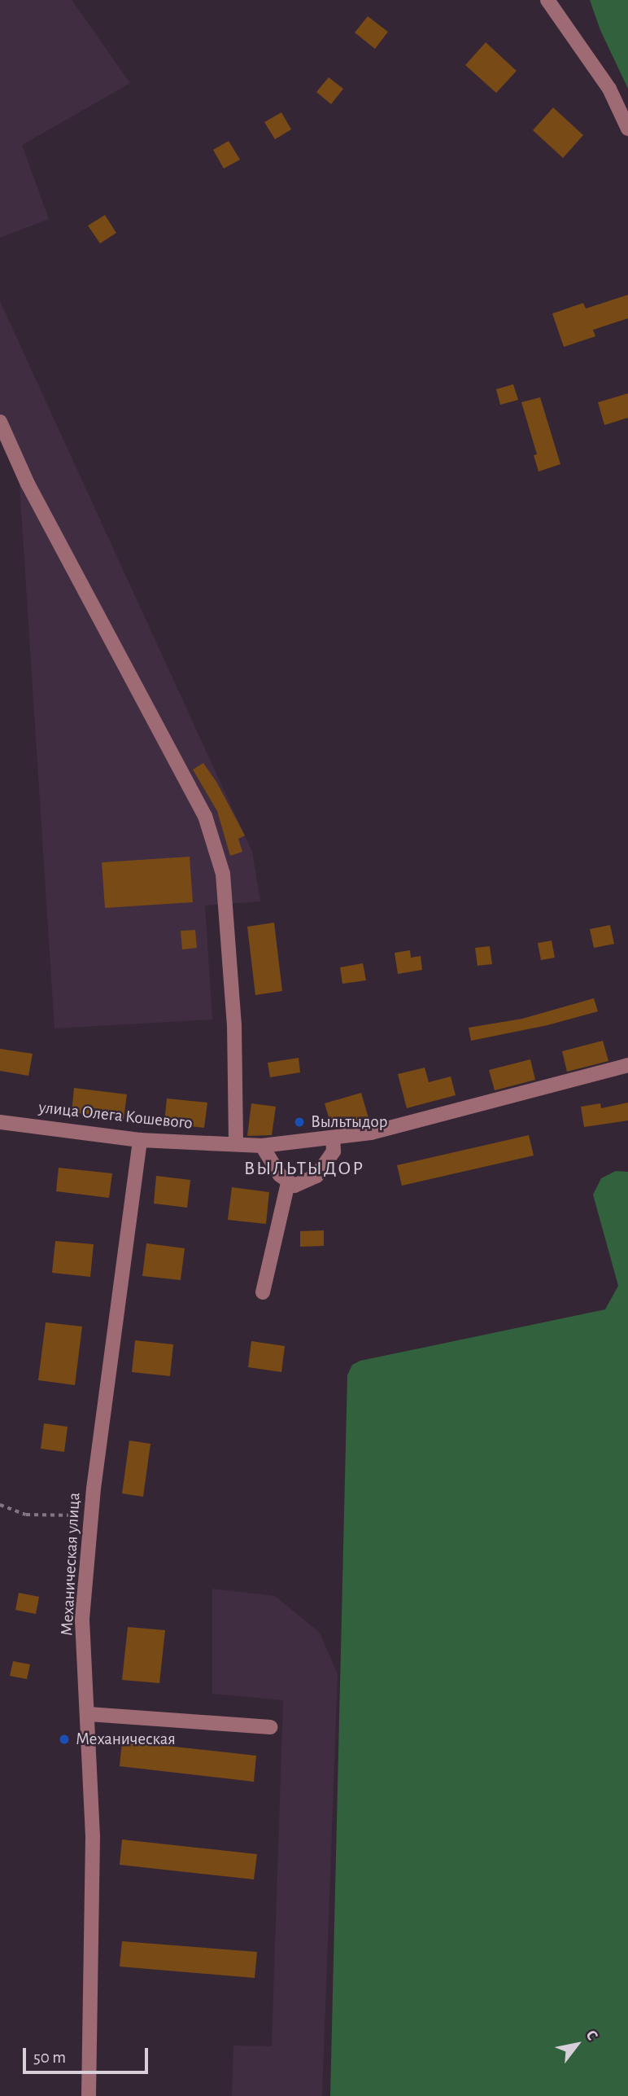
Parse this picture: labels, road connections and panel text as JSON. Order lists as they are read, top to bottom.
{
  "streets": {
    "street": ["улица Олега Кошевого", "Механическая улица"]
  },
  "crossings": [
    ["улица Олега Кошевого", "Механическая улица"]
  ],
  "districts": ["ВЫЛЬТЫДОР"],
  "places": ["Выльтыдор", "Механическая"],
  "scale_bar": "50 m",
  "north": "top right"
}
